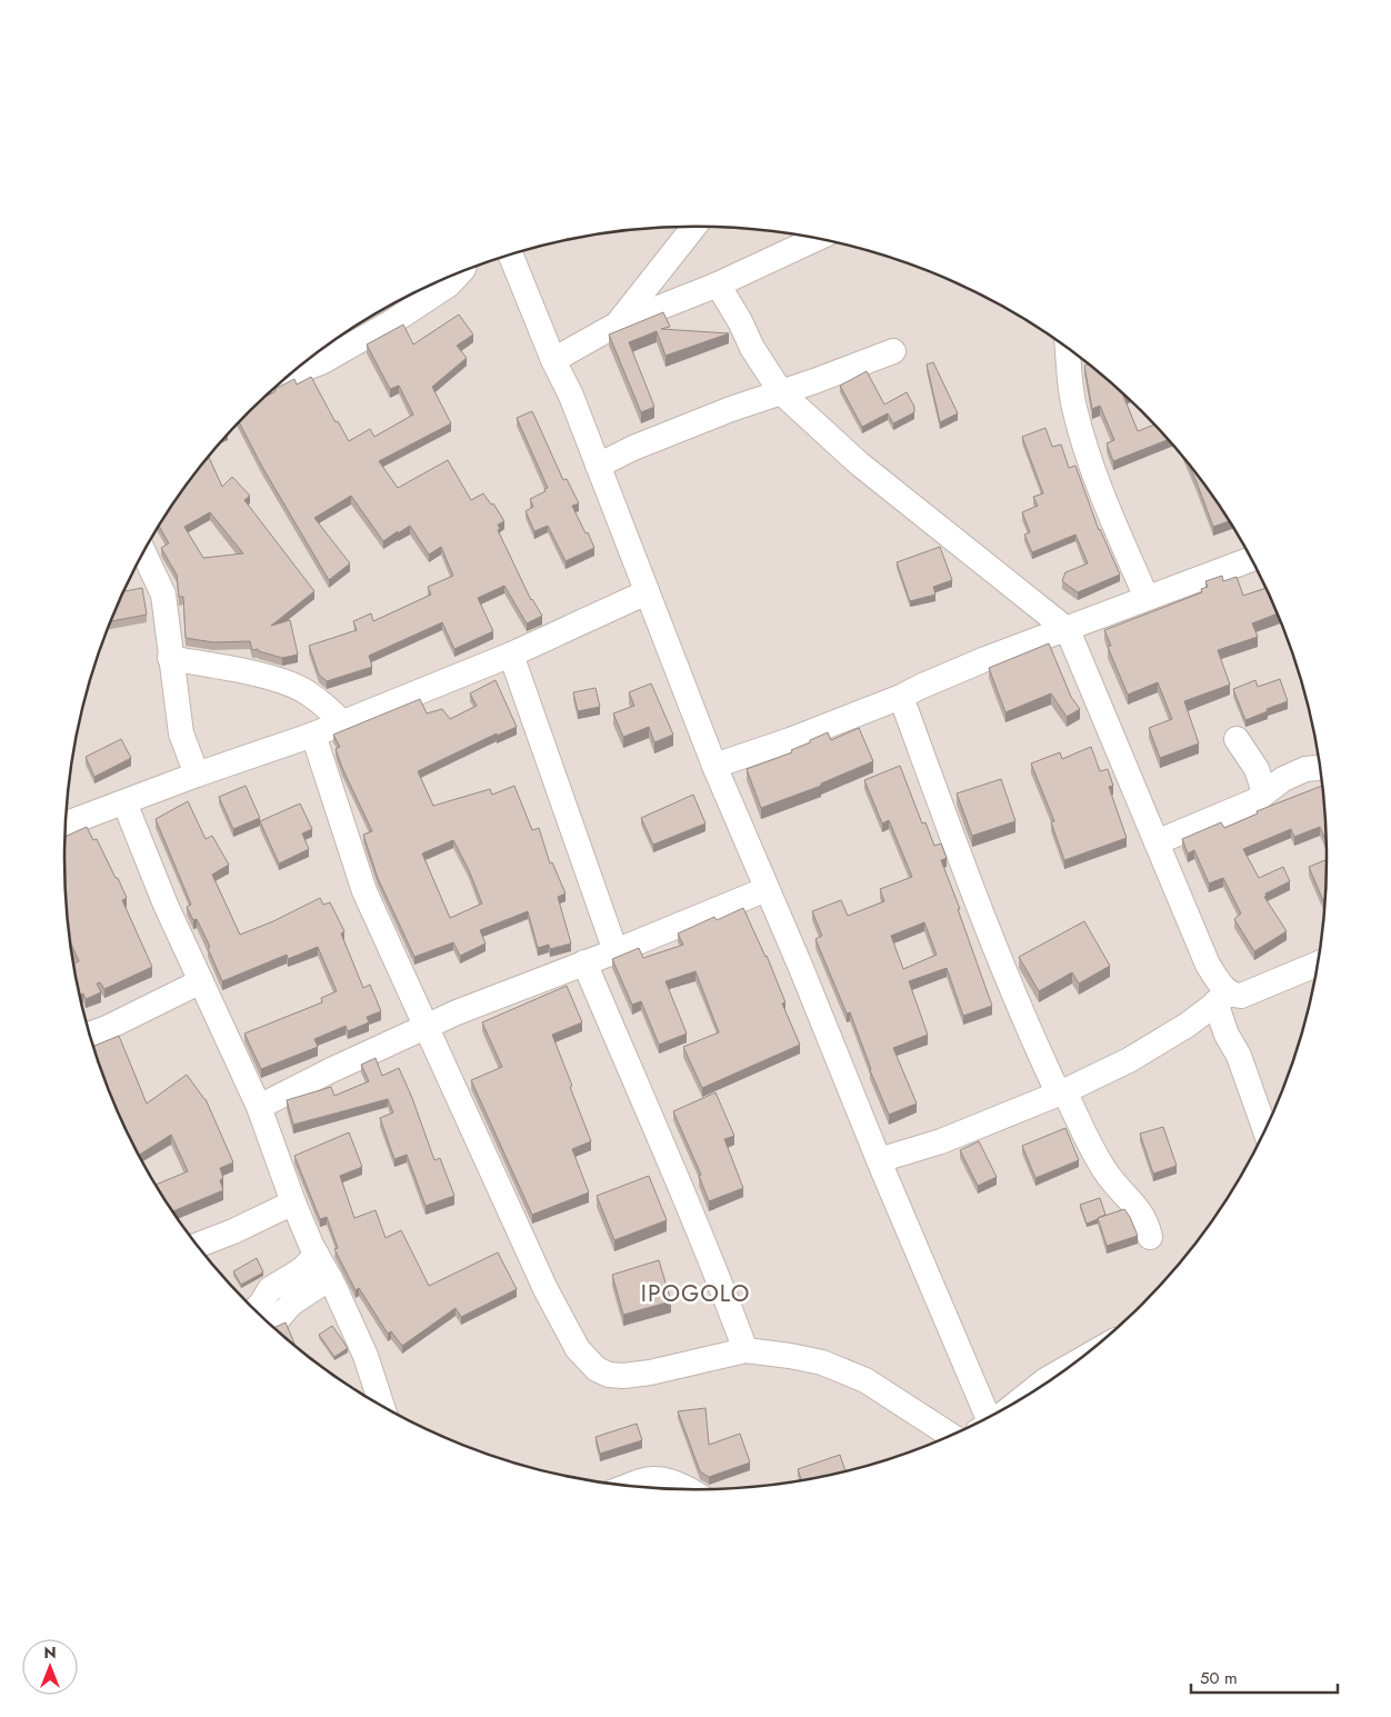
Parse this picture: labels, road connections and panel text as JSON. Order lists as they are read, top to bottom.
{
  "districts": ["IPOGOLO"],
  "scale_bar": "50 m",
  "north": "top"
}
